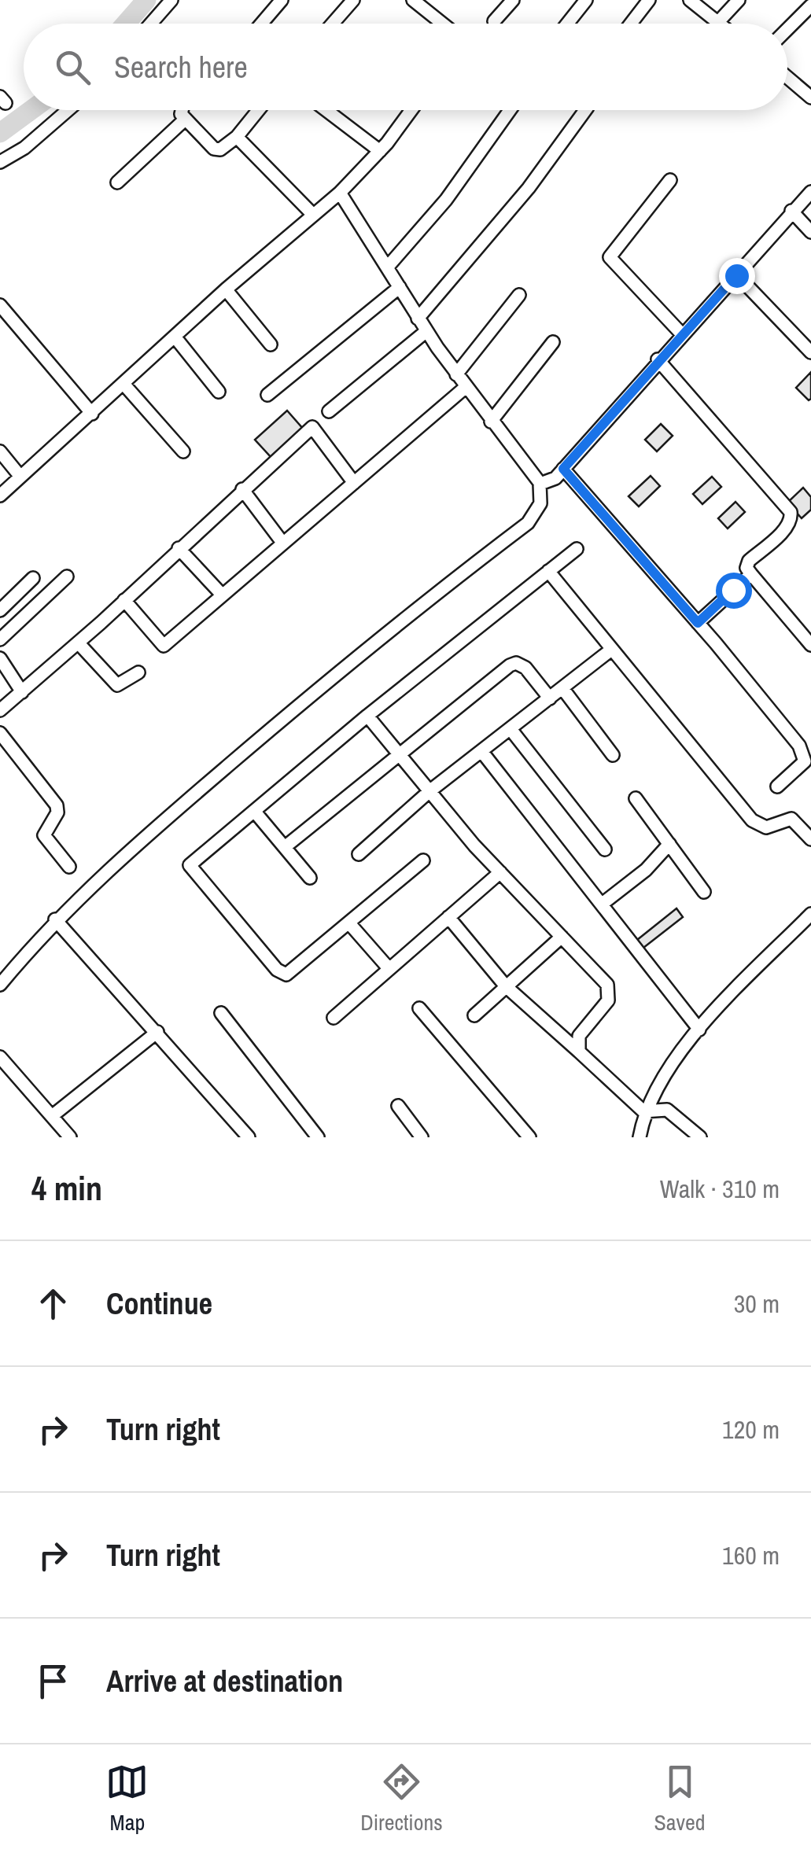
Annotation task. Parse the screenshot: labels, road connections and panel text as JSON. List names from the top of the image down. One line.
{"page":{"search":"Search here","heading":["4 min","Walk · 310 m"],"list":[["Continue","30 m"],["Turn right","120 m"],["Turn right","160 m"],"Arrive at destination"],"nav":["Map","Directions","Saved"]}}
